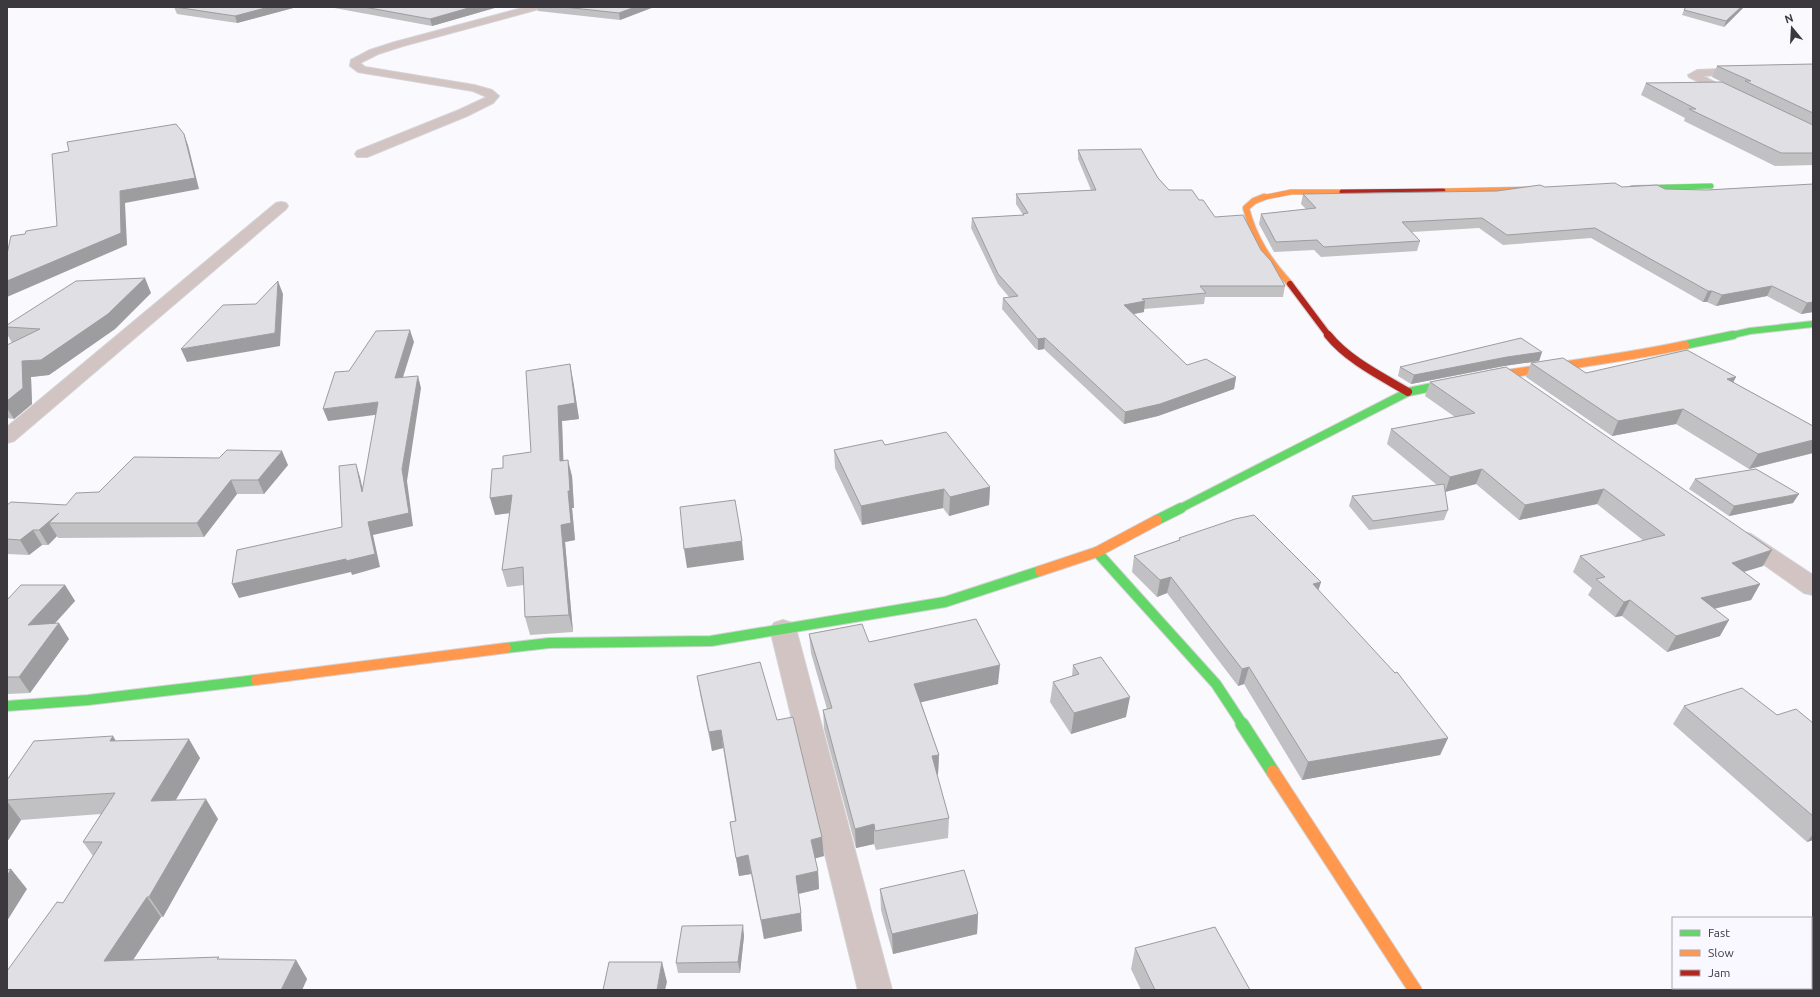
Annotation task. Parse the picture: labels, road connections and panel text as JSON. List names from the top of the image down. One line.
{"legend":["Fast","Slow","Jam"],"north":"top"}
